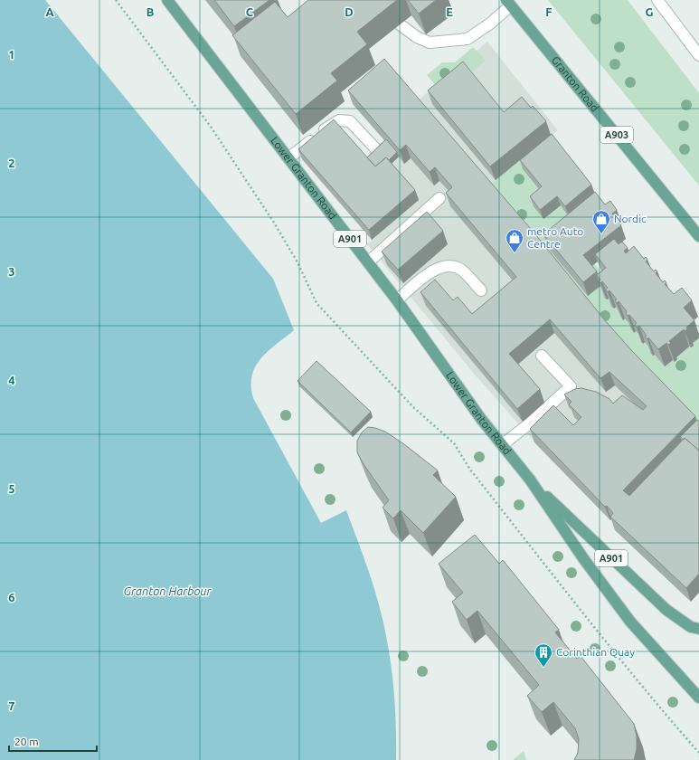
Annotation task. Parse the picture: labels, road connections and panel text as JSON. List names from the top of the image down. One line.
{"streets":{"main road":["Granton Road","A903","Lower Granton Road","A901"]},"water":["Granton Harbour"],"places":{"shop":["Nordic","metro Auto Centre"],"building":["Corinthian Quay"]},"scale_bar":"20 m","grid":{"columns":["A","B","C","D","E","F","G"],"rows":["1","2","3","4","5","6","7"]}}
